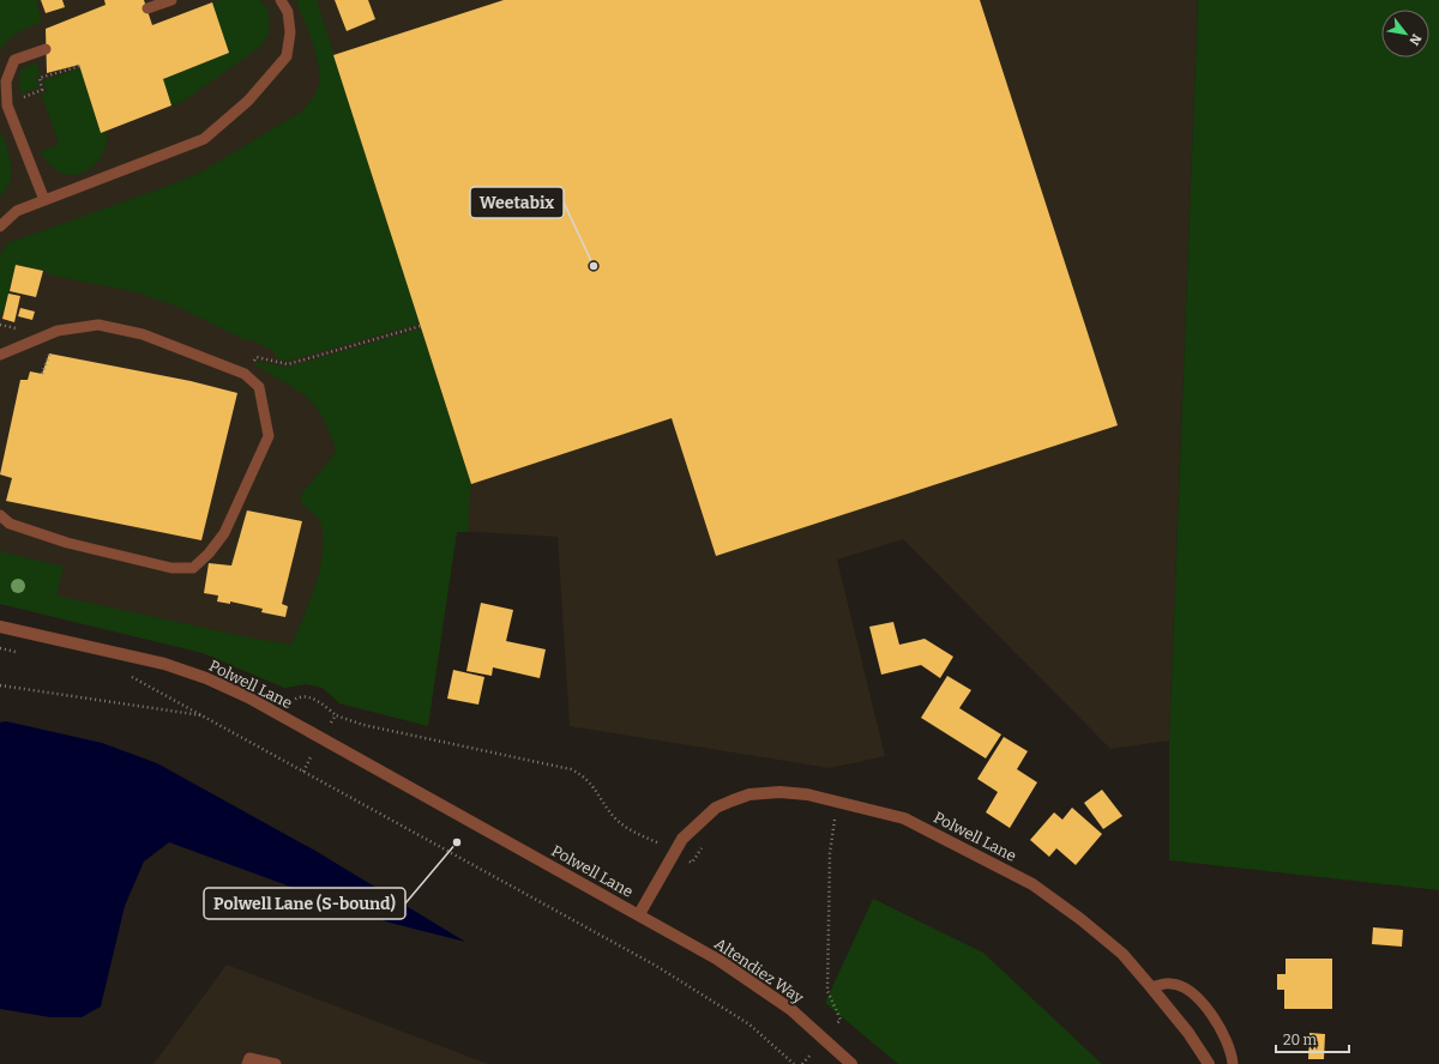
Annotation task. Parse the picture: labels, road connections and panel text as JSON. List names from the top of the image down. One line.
{"streets":{"street":["Polwell Lane","Altendiez Way"]},"crossings":[["Polwell Lane","Altendiez Way"]],"places":["Weetabix","Polwell Lane (S-bound)"],"scale_bar":"20 m","north":"bottom right"}
